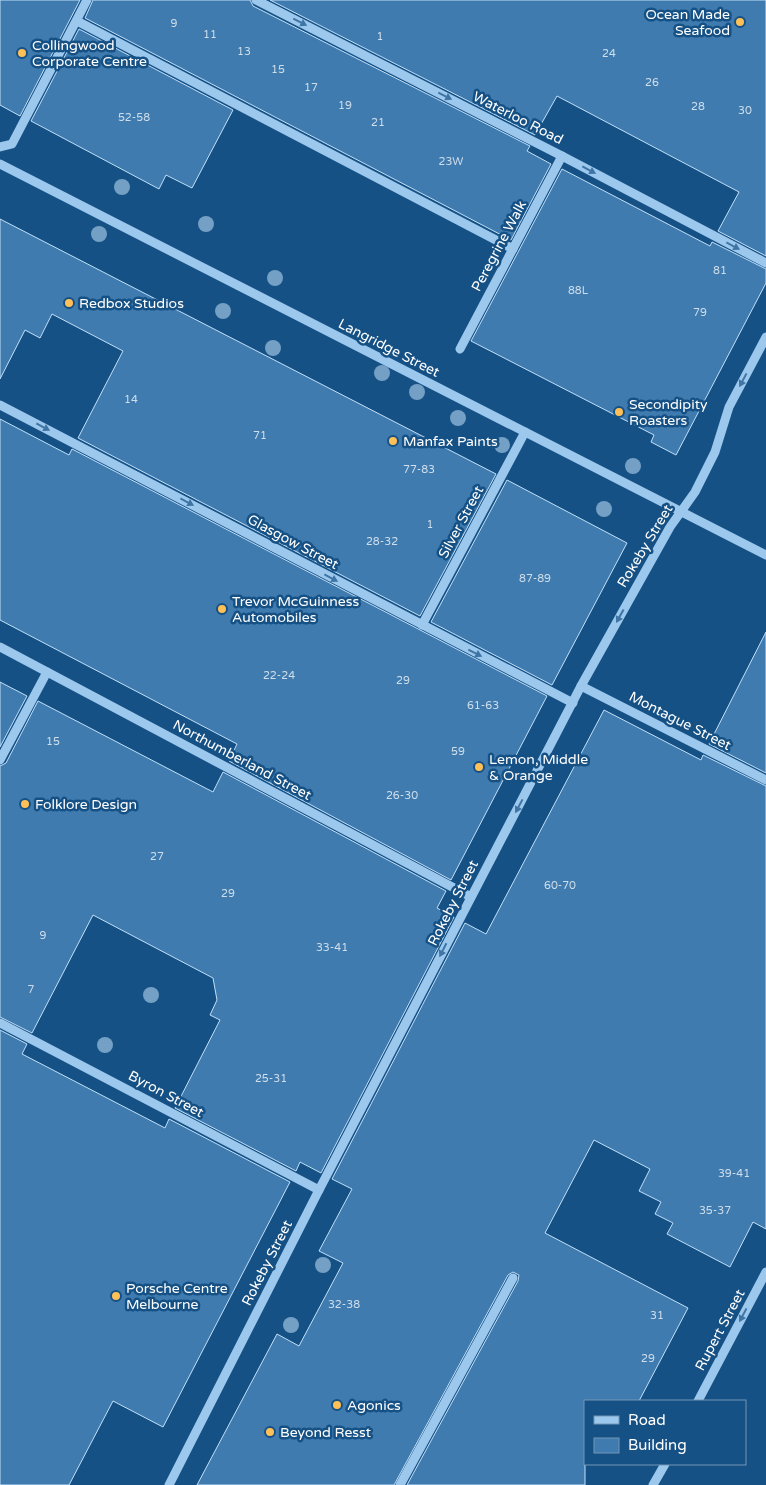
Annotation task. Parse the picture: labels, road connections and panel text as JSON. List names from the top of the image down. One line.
{"streets":{"street":["Waterloo Road","Peregrine Walk","Langridge Street","Silver Street","Glasgow Street","Rokeby Street","Montague Street","Northumberland Street","Byron Street","Rupert Street"]},"crossings":[["Waterloo Road","Peregrine Walk"],["Langridge Street","Silver Street"],["Langridge Street","Rokeby Street"],["Silver Street","Glasgow Street"],["Glasgow Street","Rokeby Street"],["Rokeby Street","Montague Street"],["Rokeby Street","Northumberland Street"],["Rokeby Street","Byron Street"]],"one_way":["Waterloo Road","Glasgow Street","Rokeby Street","Rupert Street"],"places":["Ocean Made Seafood","Collingwood Corporate Centre","Redbox Studios","Secondipity Roasters","Manfax Paints","Trevor McGuinness Automobiles","Lemon, Middle & Orange","Folklore Design","Porsche Centre Melbourne","Agonics","Beyond Resst"],"house_numbers":["9","11","1","13","24","15","26","17","19","28","30","52-58","21","23W","81","88L","79","14","71","77-83","1","28-32","87-89","22-24","29","61-63","15","59","26-30","27","60-70","29","9","33-41","7","25-31","39-41","35-37","32-38","31","29"],"legend":["Road","Building"]}
